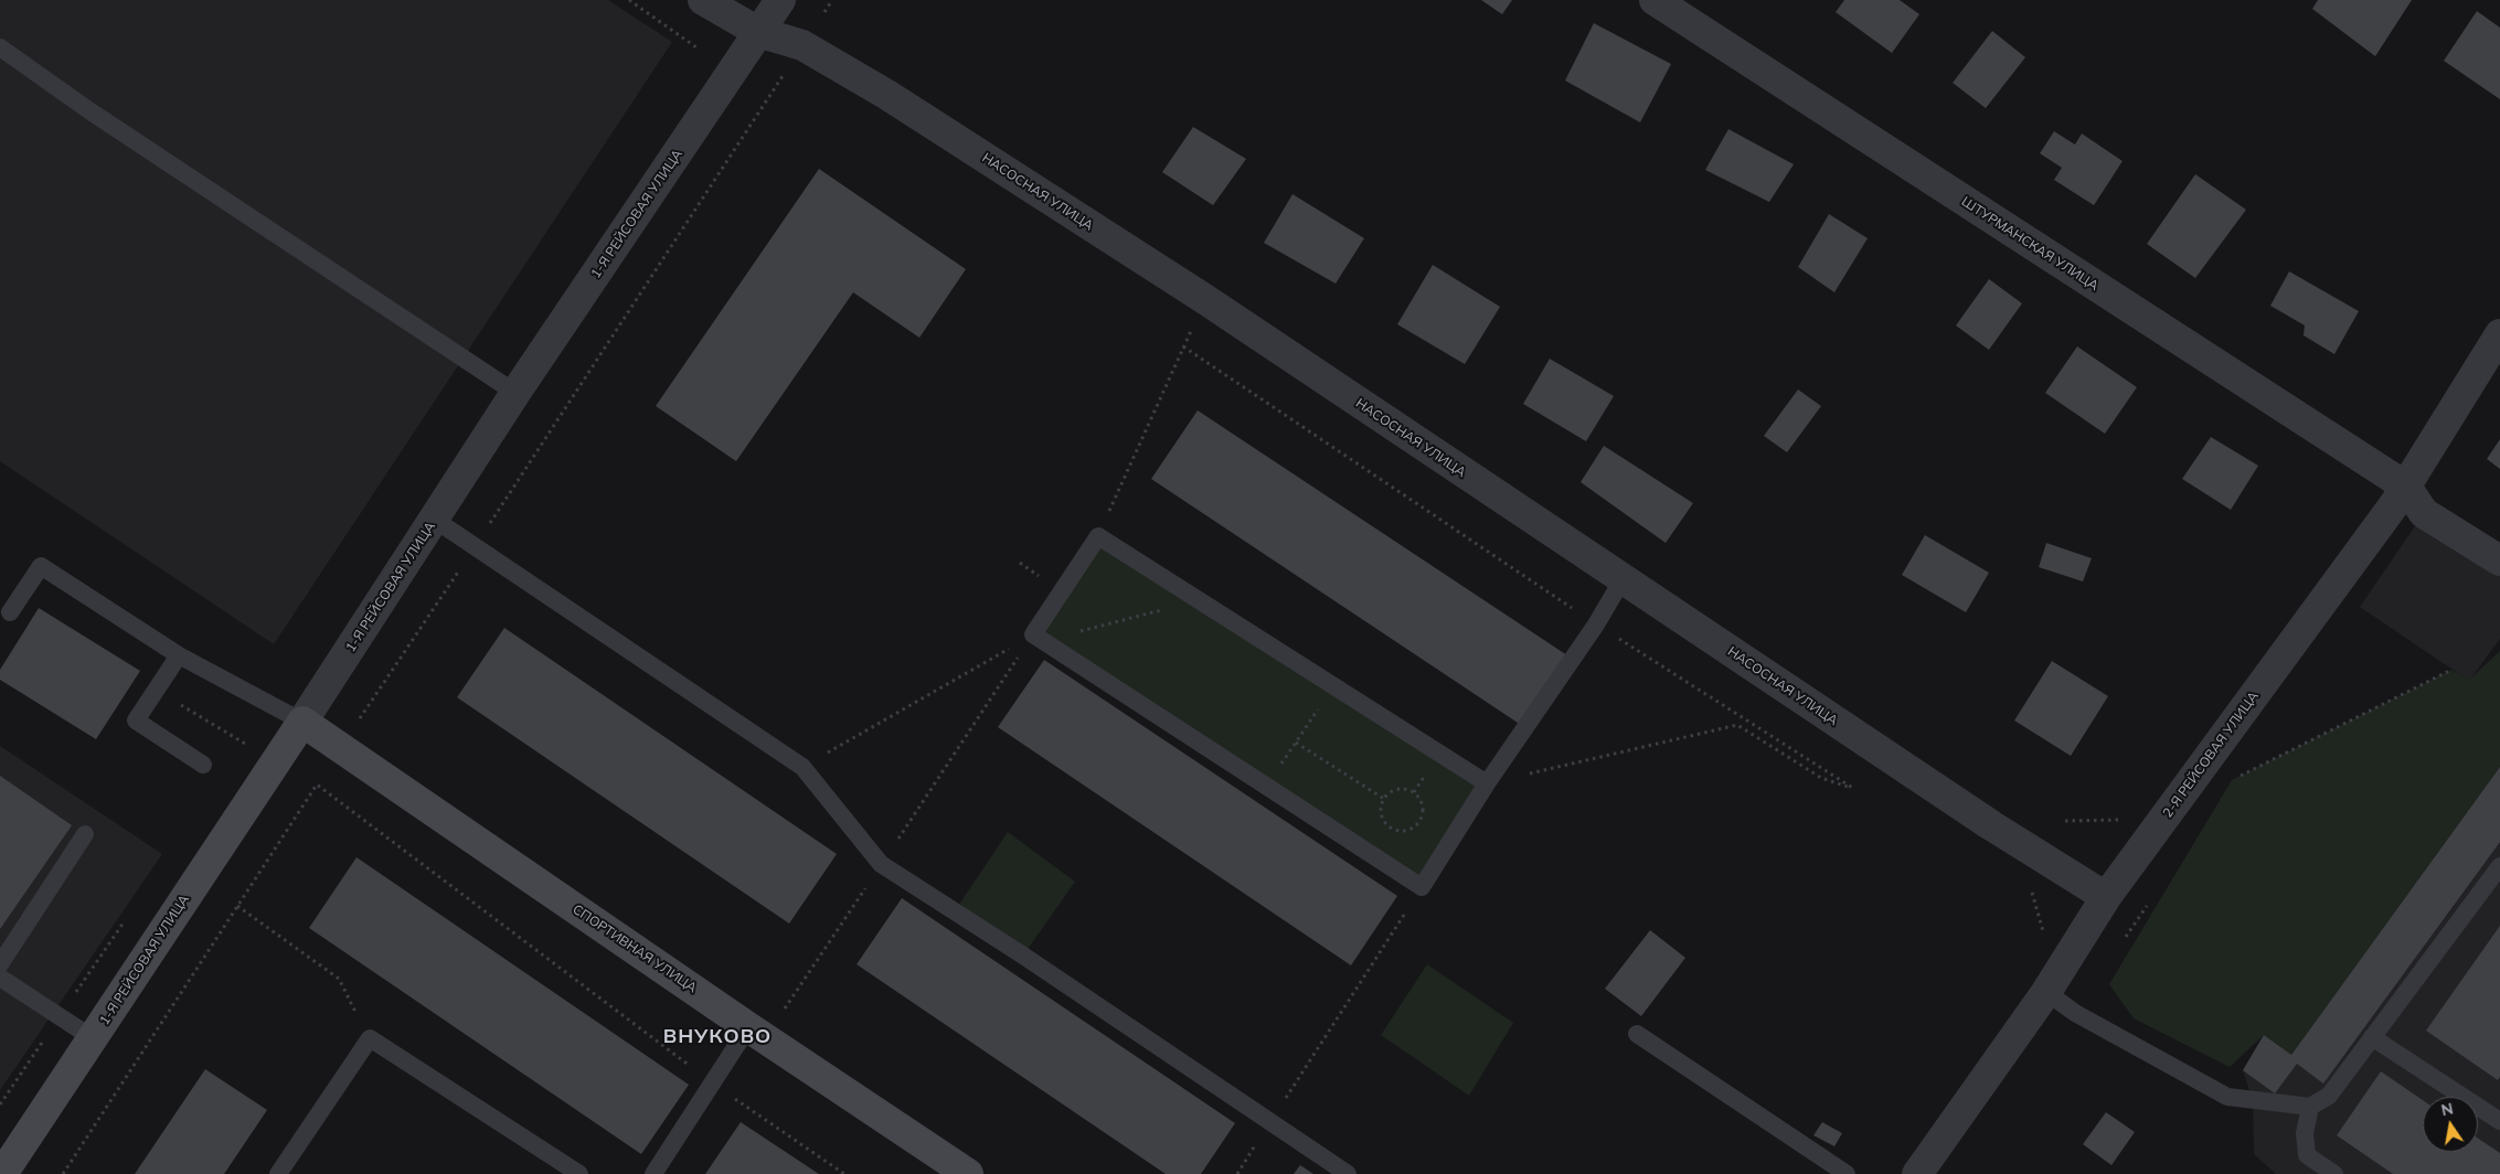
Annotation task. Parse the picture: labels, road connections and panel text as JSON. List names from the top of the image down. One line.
{"streets":{"street":["НАСОСНАЯ УЛИЦА","1-Я РЕЙСОВАЯ УЛИЦА","ШТУРМАНСКАЯ УЛИЦА","2-Я РЕЙСОВАЯ УЛИЦА","СПОРТИВНАЯ УЛИЦА"]},"crossings":[["НАСОСНАЯ УЛИЦА","1-Я РЕЙСОВАЯ УЛИЦА"],["НАСОСНАЯ УЛИЦА","2-Я РЕЙСОВАЯ УЛИЦА"],["1-Я РЕЙСОВАЯ УЛИЦА","СПОРТИВНАЯ УЛИЦА"],["ШТУРМАНСКАЯ УЛИЦА","2-Я РЕЙСОВАЯ УЛИЦА"]],"districts":["ВНУКОВО"],"north":"top"}
